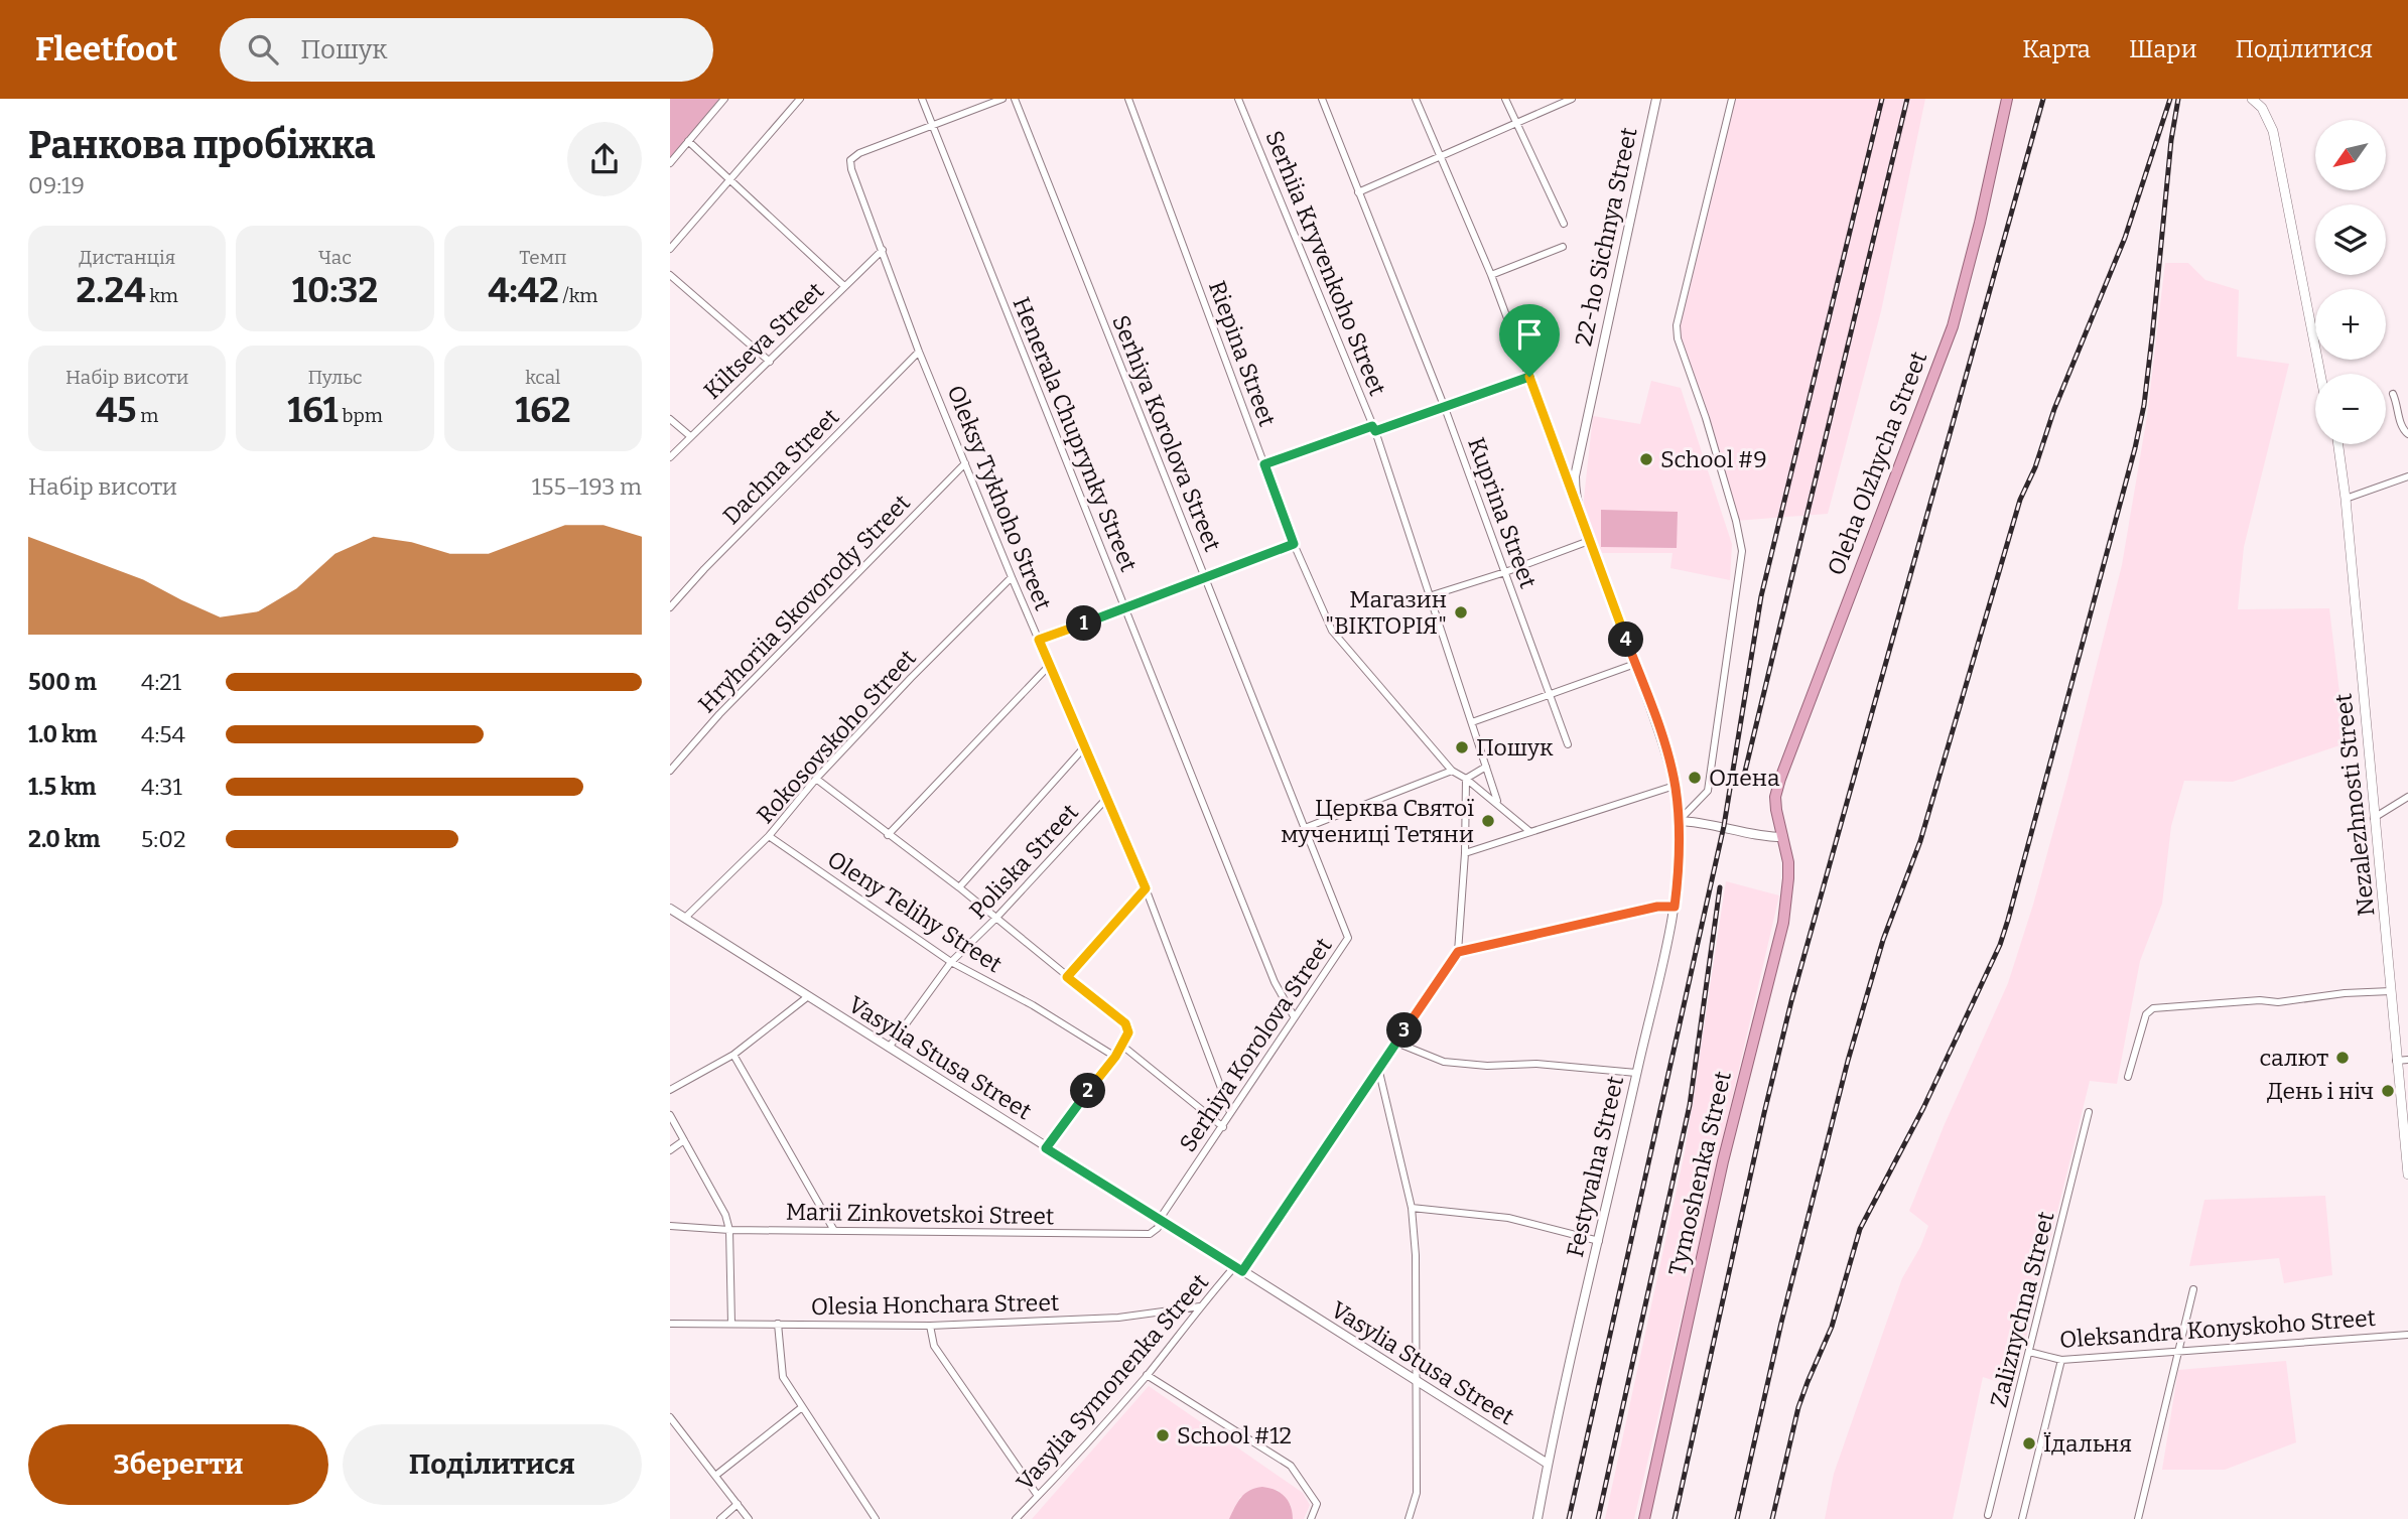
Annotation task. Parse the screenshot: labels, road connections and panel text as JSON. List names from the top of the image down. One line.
{"streets":{"highway":["Oleha Olzhycha Street","Tymoshenka Street"],"main road":["Nezalezhnosti Street"],"street":["22-ho Sichnya Street","Serhiia Kryvenkoho Street","Kiltseva Street","Riepina Street","Serhiya Korolova Street","Henerala Chuprynky Street","Dachna Street","Oleksy Tykhoho Street","Kuprina Street","Hryhoriia Skovorody Street","Rokosovskoho Street","Poliska Street","Oleny Telihy Street","Vasylia Stusa Street","Festyvalna Street","Marii Zinkovetskoi Street","Olesia Honchara Street","Zaliznychna Street","Oleksandra Konyskoho Street","Vasylia Symonenka Street"]},"crossings":[["22-ho Sichnya Street","Festyvalna Street"],["Serhiia Kryvenkoho Street","Riepina Street"],["Kiltseva Street","Oleksy Tykhoho Street"],["Serhiya Korolova Street","Henerala Chuprynky Street"],["Serhiya Korolova Street","Oleksy Tykhoho Street"],["Serhiya Korolova Street","Vasylia Stusa Street"],["Serhiya Korolova Street","Marii Zinkovetskoi Street"],["Henerala Chuprynky Street","Oleksy Tykhoho Street"],["Oleha Olzhycha Street","Tymoshenka Street"],["Dachna Street","Oleksy Tykhoho Street"],["Oleksy Tykhoho Street","Hryhoriia Skovorody Street"],["Oleksy Tykhoho Street","Rokosovskoho Street"],["Oleksy Tykhoho Street","Poliska Street"],["Rokosovskoho Street","Oleny Telihy Street"],["Rokosovskoho Street","Vasylia Stusa Street"],["Poliska Street","Oleny Telihy Street"],["Poliska Street","Vasylia Stusa Street"],["Vasylia Stusa Street","Festyvalna Street"],["Vasylia Stusa Street","Marii Zinkovetskoi Street"],["Vasylia Stusa Street","Vasylia Symonenka Street"],["Olesia Honchara Street","Vasylia Symonenka Street"],["Zaliznychna Street","Oleksandra Konyskoho Street"]],"places":["School #9","Магазин \"ВІКТОРІЯ\"","Пошук","Олена","Церква Святої мучениці Тетяни","салют","День і ніч","School #12","Їдальня"],"north":"bottom left","page":{"header":"Fleetfoot","search":"Пошук","nav":["Карта","Шари","Поділитися"],"heading":["Ранкова пробіжка","09:19"],"map_buttons":["+","−"],"stats":[["Дистанція","2.24 km"],["Час","10:32"],["Темп","4:42 /km"],["Набір висоти","45 m"],["Пульс","161 bpm"],["kcal","162"]],"chart":["Набір висоти","155–193 m"],"pins":["1","4","3","2"],"list":[{"name":"500 m","note":"4:21"},{"name":"1.0 km","note":"4:54"},{"name":"1.5 km","note":"4:31"},{"name":"2.0 km","note":"5:02"}],"buttons":["Зберегти","Поділитися"]}}
